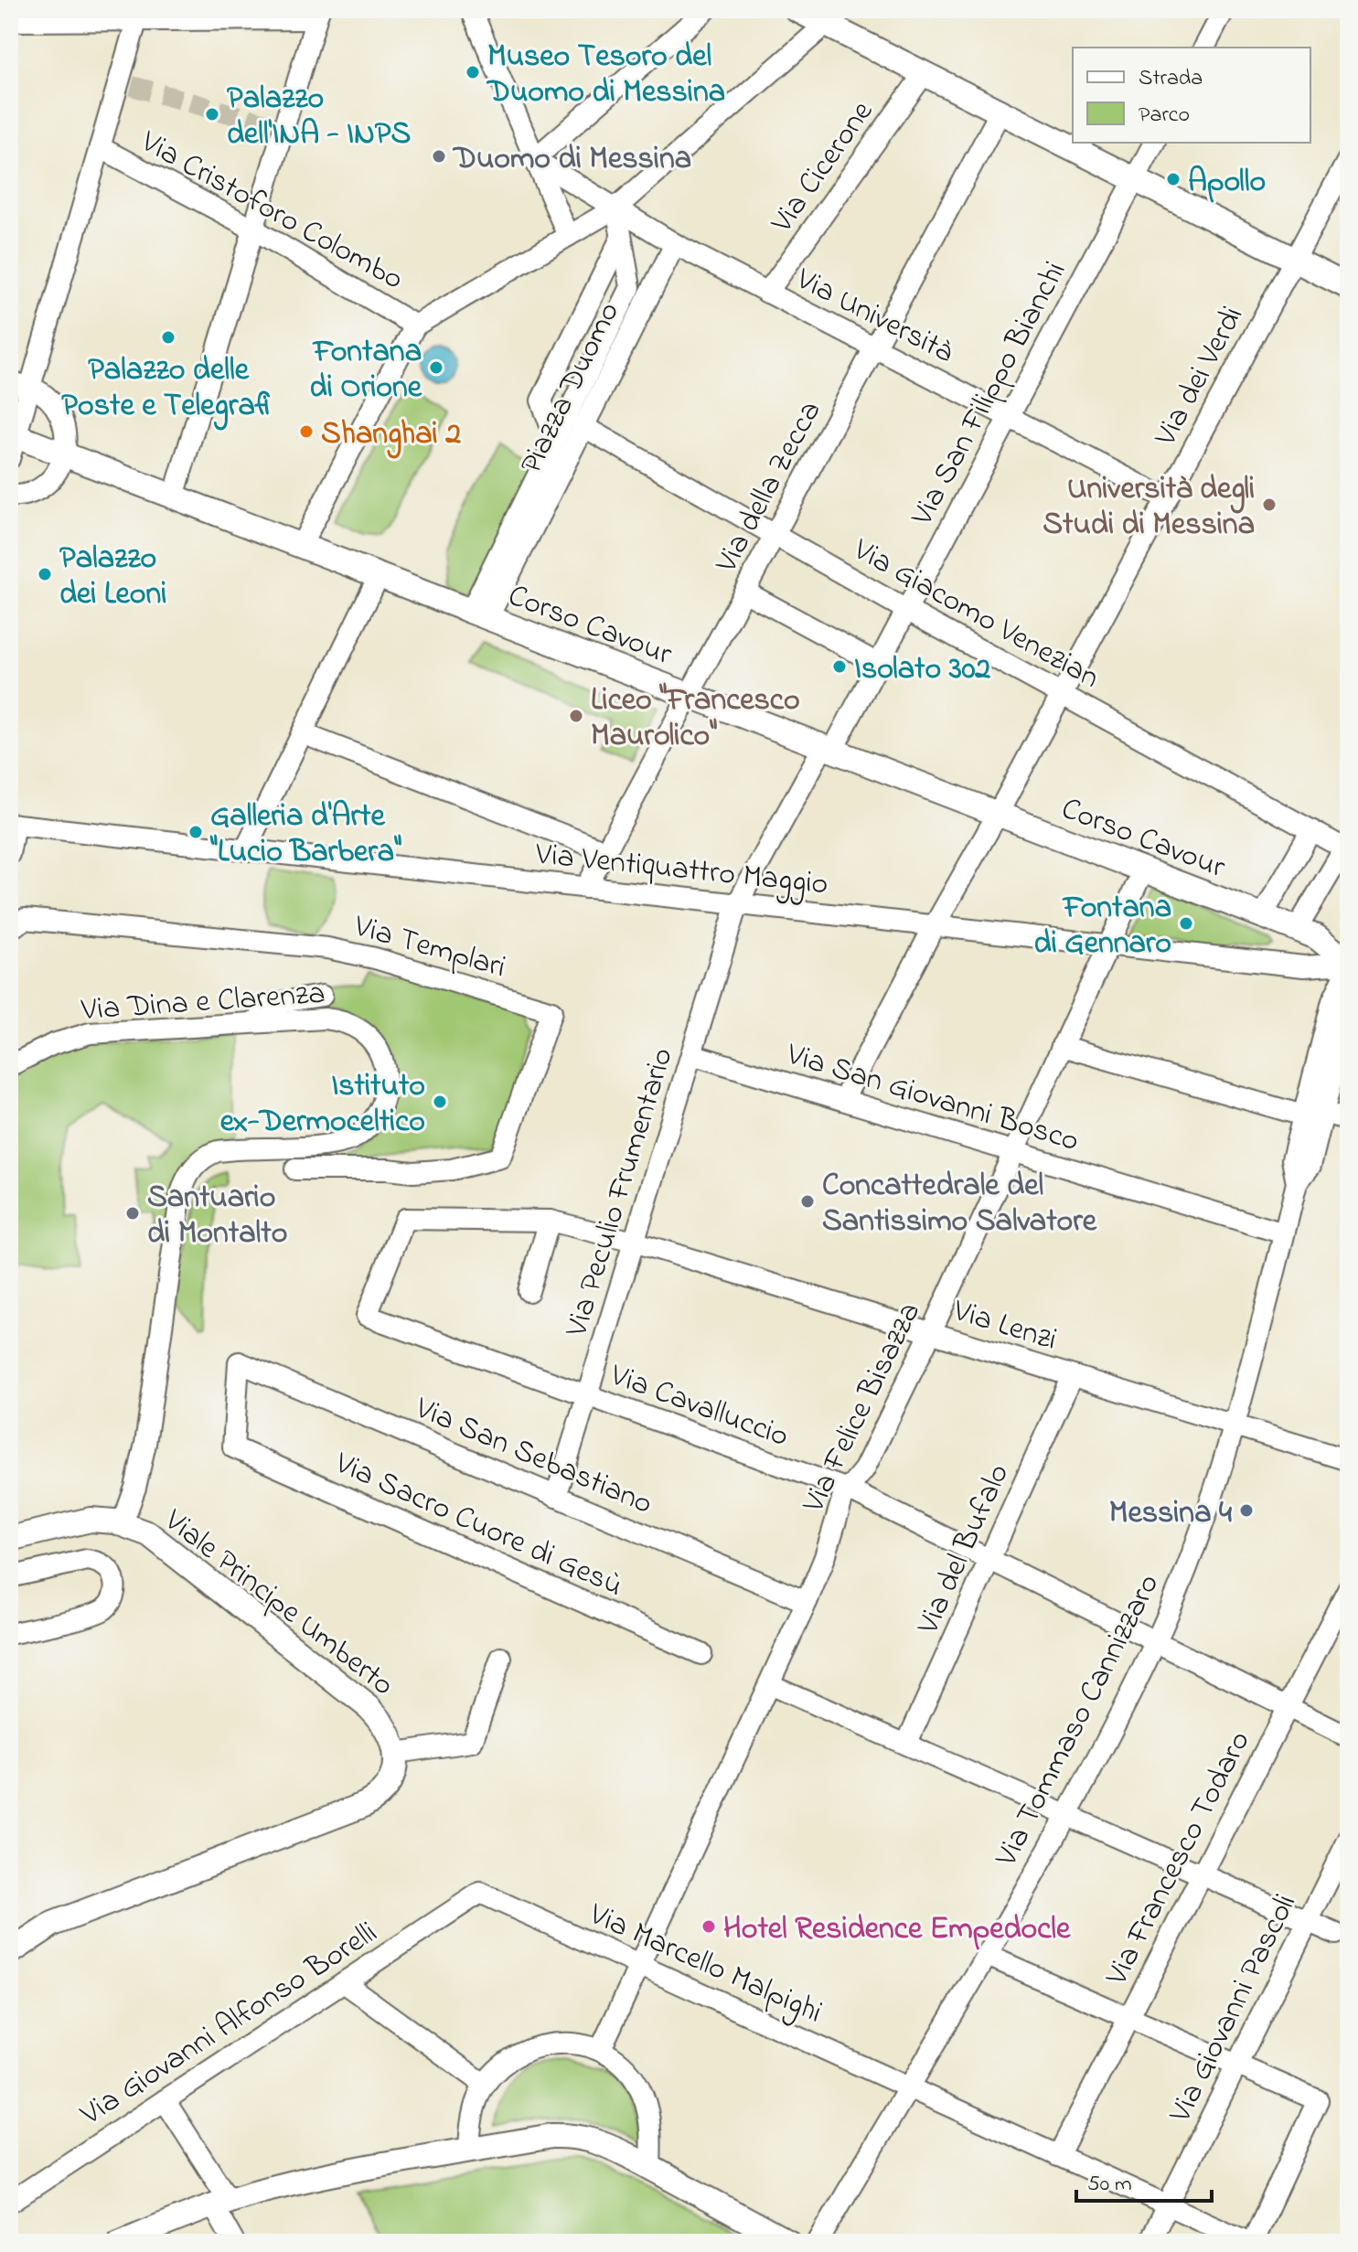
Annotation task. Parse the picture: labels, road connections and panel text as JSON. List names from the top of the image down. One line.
{"streets":{"main road":["Corso Cavour","Viale Principe Umberto"],"street":["Via Cicerone","Via Cristoforo Colombo","Via Università","Via dei Verdi","Piazza Duomo","Via San Filippo Bianchi","Via della Zecca","Via Giacomo Venezian","Via Ventiquattro Maggio","Via Templari","Via Dina e Clarenza","Via San Giovanni Bosco","Via Peculio Frumentario","Via Lenzi","Via Cavalluccio","Via Felice Bisazza","Via San Sebastiano","Via Sacro Cuore di Gesù","Via del Bufalo","Via Tommaso Cannizzaro","Via Francesco Todaro","Via Marcello Malpighi","Via Giovanni Pascoli","Via Giovanni Alfonso Borelli"]},"crossings":[["Via Cicerone","Via Università"],["Via Università","Via dei Verdi"],["Via Università","Piazza Duomo"],["Via Università","Via San Filippo Bianchi"],["Via Università","Via della Zecca"],["Via dei Verdi","Via Giacomo Venezian"],["Via dei Verdi","Corso Cavour"],["Via dei Verdi","Via Ventiquattro Maggio"],["Via dei Verdi","Via San Giovanni Bosco"],["Piazza Duomo","Via Giacomo Venezian"],["Piazza Duomo","Corso Cavour"],["Via San Filippo Bianchi","Via Giacomo Venezian"],["Via San Filippo Bianchi","Corso Cavour"],["Via San Filippo Bianchi","Via Peculio Frumentario"],["Via della Zecca","Via Giacomo Venezian"],["Via della Zecca","Corso Cavour"],["Via della Zecca","Via Ventiquattro Maggio"],["Corso Cavour","Via Ventiquattro Maggio"],["Corso Cavour","Via Felice Bisazza"],["Corso Cavour","Via Tommaso Cannizzaro"],["Via Ventiquattro Maggio","Via Peculio Frumentario"],["Via Ventiquattro Maggio","Via Felice Bisazza"],["Via Ventiquattro Maggio","Via Tommaso Cannizzaro"],["Via Dina e Clarenza","Viale Principe Umberto"],["Via San Giovanni Bosco","Via Peculio Frumentario"],["Via San Giovanni Bosco","Via Felice Bisazza"],["Via San Giovanni Bosco","Via Tommaso Cannizzaro"],["Via Peculio Frumentario","Via Lenzi"],["Via Peculio Frumentario","Via Cavalluccio"],["Via Peculio Frumentario","Via San Sebastiano"],["Via Lenzi","Via Cavalluccio"],["Via Lenzi","Via Felice Bisazza"],["Via Lenzi","Via del Bufalo"],["Via Lenzi","Via Tommaso Cannizzaro"],["Via Cavalluccio","Via Felice Bisazza"],["Via Cavalluccio","Via del Bufalo"],["Via Cavalluccio","Via Tommaso Cannizzaro"],["Via Cavalluccio","Via Francesco Todaro"],["Via Felice Bisazza","Via San Sebastiano"],["Via Felice Bisazza","Via Marcello Malpighi"],["Via San Sebastiano","Via Sacro Cuore di Gesù"],["Via Tommaso Cannizzaro","Via Marcello Malpighi"],["Via Francesco Todaro","Via Marcello Malpighi"],["Via Marcello Malpighi","Via Giovanni Pascoli"],["Via Marcello Malpighi","Via Giovanni Alfonso Borelli"]],"places":["Museo Tesoro del Duomo di Messina","Palazzo dell'INA - INPS","Duomo di Messina","Apollo","Palazzo delle Poste e Telegrafi","Fontana di Orione","Shanghai 2","Università degli Studi di Messina","Palazzo dei Leoni","Isolato 302","Liceo \"Francesco Maurolico\"","Galleria d'Arte \"Lucio Barbera\"","Fontana di Gennaro","Istituto ex-Dermoceltico","Concattedrale del Santissimo Salvatore","Santuario di Montalto","Messina 4","Hotel Residence Empedocle"],"legend":["Strada","Parco"],"scale_bar":"50 m"}
